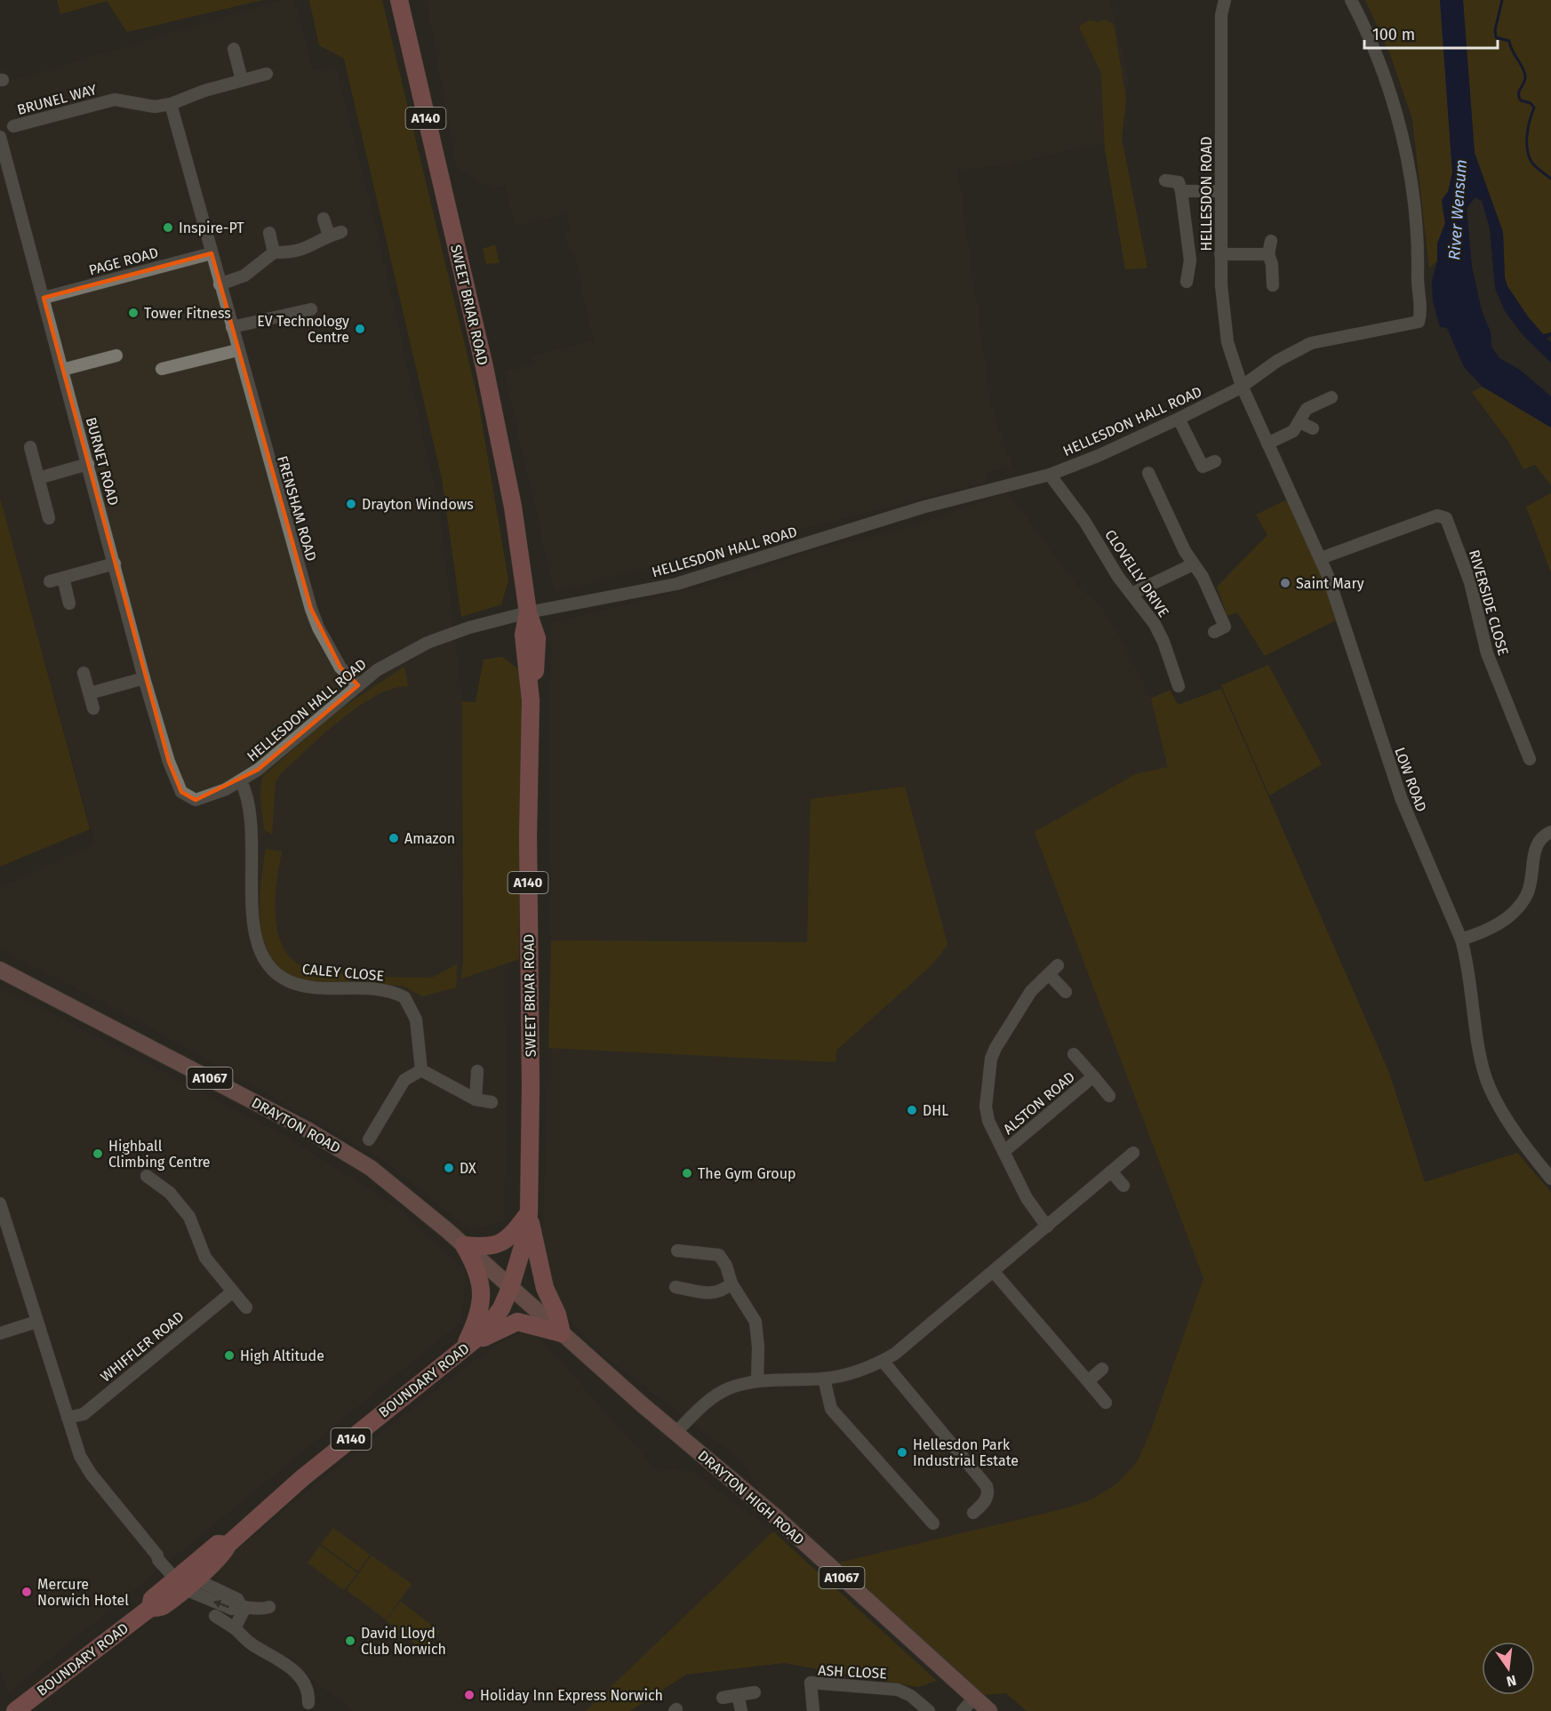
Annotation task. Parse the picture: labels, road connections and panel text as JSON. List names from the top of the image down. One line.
{"streets":{"highway":["A140","SWEET BRIAR ROAD","A1067","BOUNDARY ROAD"],"main road":["DRAYTON ROAD","DRAYTON HIGH ROAD"],"street":["BRUNEL WAY","HELLESDON ROAD","PAGE ROAD","HELLESDON HALL ROAD","BURNET ROAD","FRENSHAM ROAD","CLOVELLY DRIVE","RIVERSIDE CLOSE","LOW ROAD","CALEY CLOSE","ALSTON ROAD","WHIFFLER ROAD","ASH CLOSE"]},"crossings":[["BRUNEL WAY","FRENSHAM ROAD"],["A140","SWEET BRIAR ROAD"],["A140","A1067"],["A140","DRAYTON ROAD"],["A140","BOUNDARY ROAD"],["A140","DRAYTON HIGH ROAD"],["HELLESDON ROAD","HELLESDON HALL ROAD"],["HELLESDON ROAD","LOW ROAD"],["PAGE ROAD","BURNET ROAD"],["PAGE ROAD","FRENSHAM ROAD"],["SWEET BRIAR ROAD","HELLESDON HALL ROAD"],["SWEET BRIAR ROAD","DRAYTON ROAD"],["SWEET BRIAR ROAD","BOUNDARY ROAD"],["SWEET BRIAR ROAD","DRAYTON HIGH ROAD"],["HELLESDON HALL ROAD","BURNET ROAD"],["HELLESDON HALL ROAD","FRENSHAM ROAD"],["HELLESDON HALL ROAD","CLOVELLY DRIVE"],["HELLESDON HALL ROAD","LOW ROAD"],["HELLESDON HALL ROAD","CALEY CLOSE"],["RIVERSIDE CLOSE","LOW ROAD"],["A1067","BOUNDARY ROAD"],["A1067","DRAYTON HIGH ROAD"],["DRAYTON ROAD","BOUNDARY ROAD"],["DRAYTON ROAD","DRAYTON HIGH ROAD"],["BOUNDARY ROAD","DRAYTON HIGH ROAD"]],"water":["River Wensum"],"places":["Inspire-PT","Tower Fitness","EV Technology Centre","Drayton Windows","Saint Mary","Amazon","DHL","Highball Climbing Centre","DX","The Gym Group","High Altitude","Hellesdon Park Industrial Estate","Mercure Norwich Hotel","David Lloyd Club Norwich","Holiday Inn Express Norwich"],"scale_bar":"100 m","north":"bottom"}
